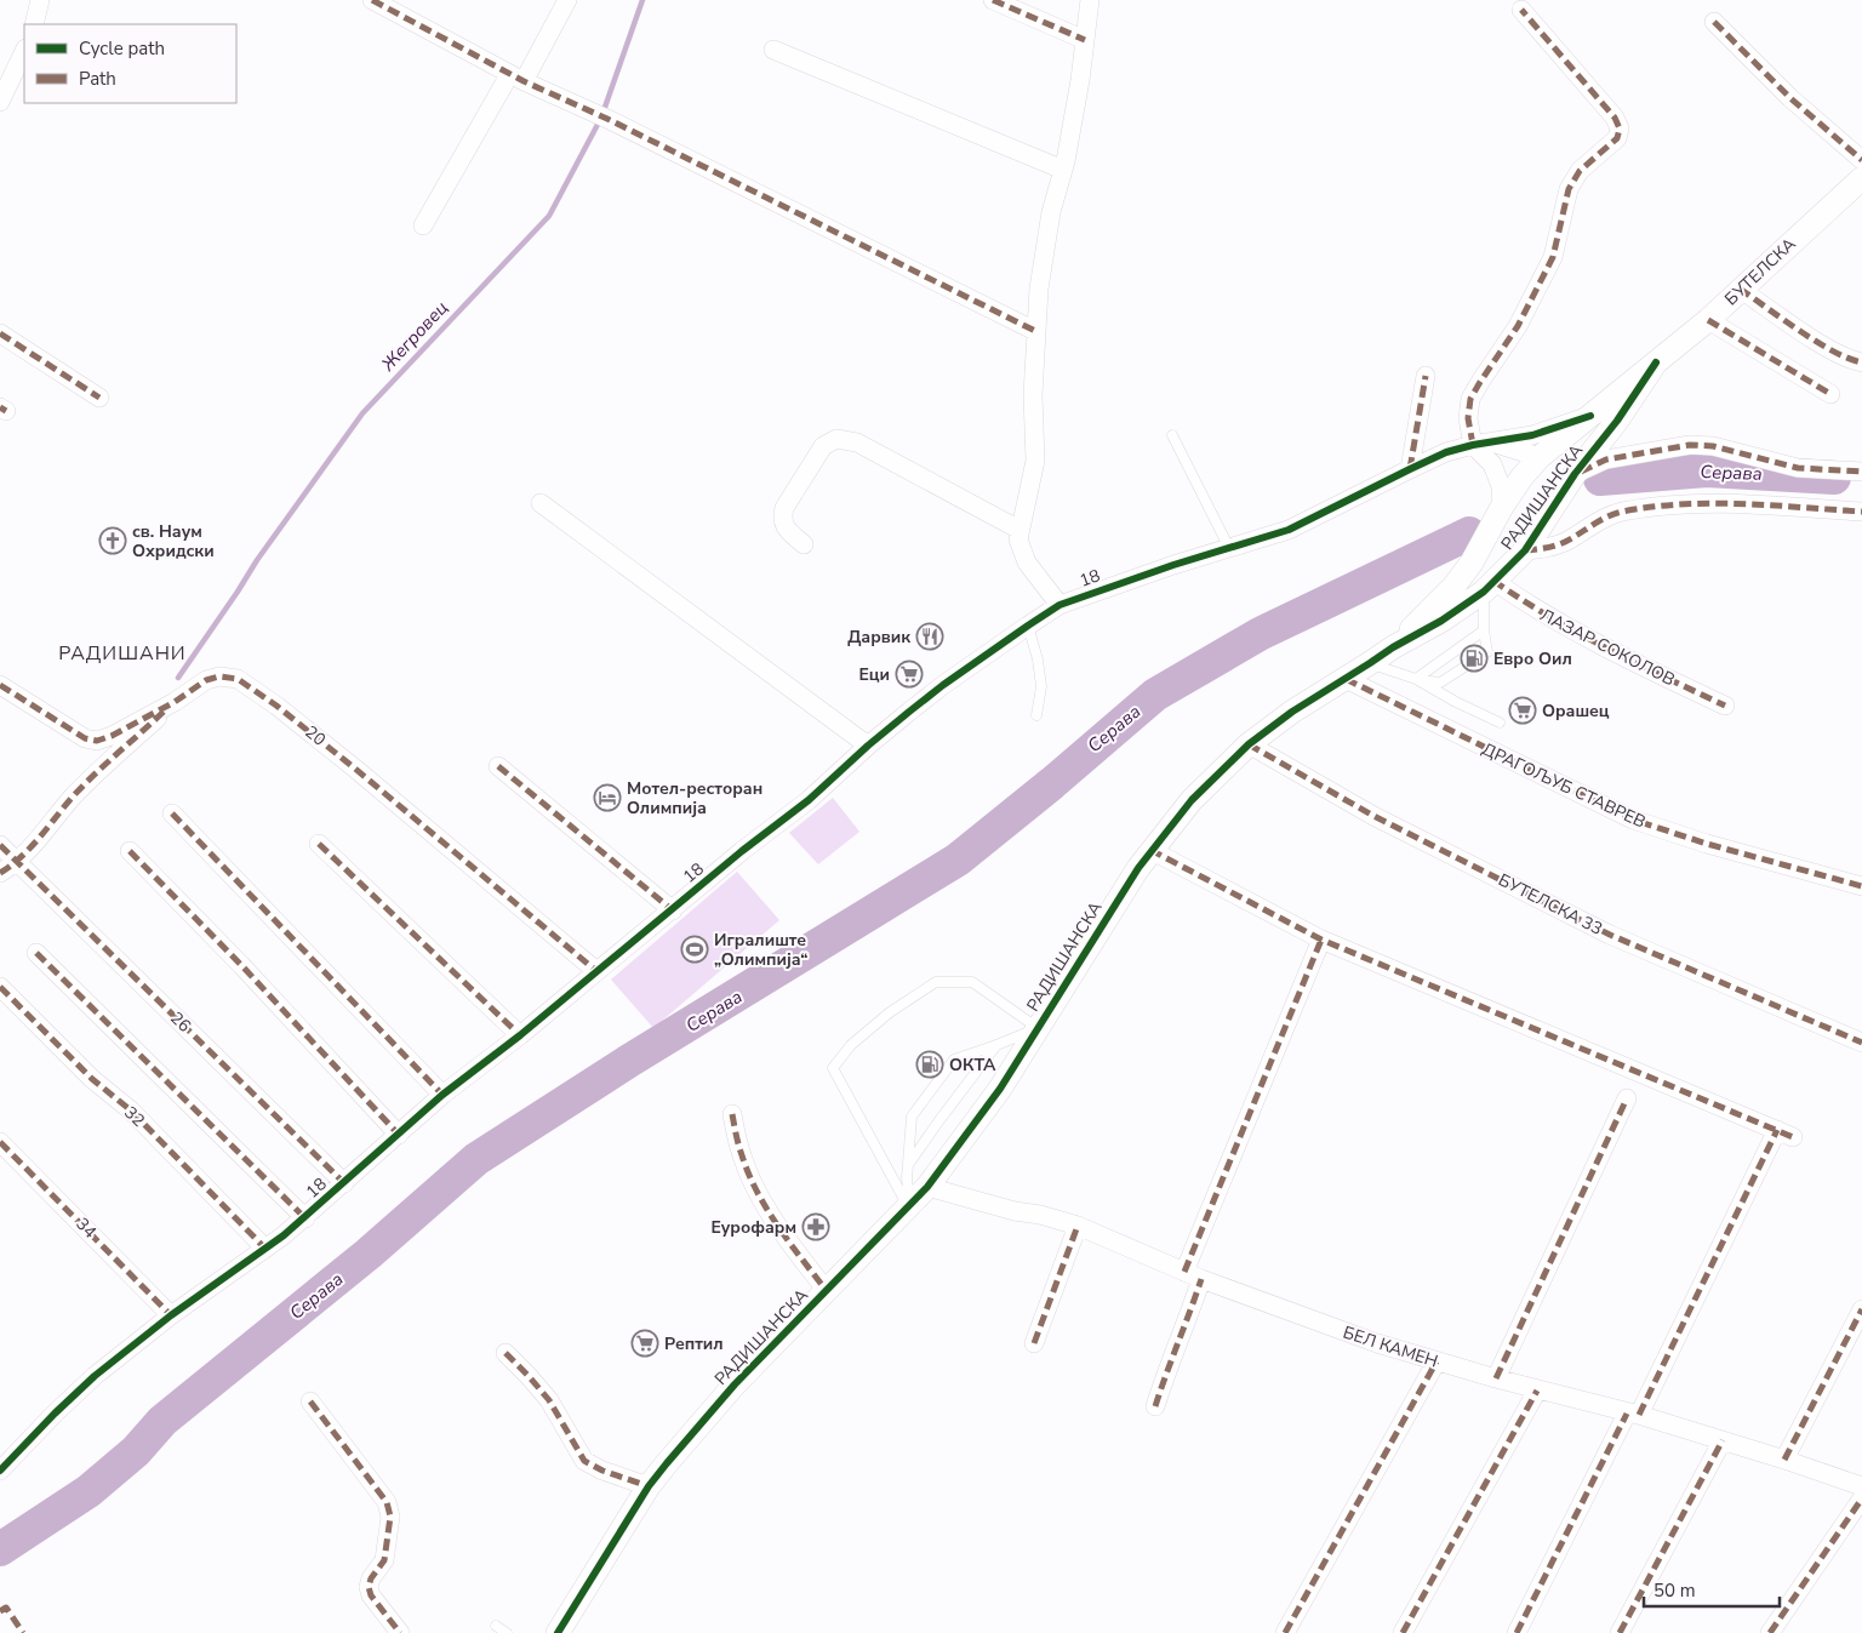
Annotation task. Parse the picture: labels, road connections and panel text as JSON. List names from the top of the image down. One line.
{"streets":{"street":["БУТЕЛСКА","РАДИШАНСКА","18","ЛАЗАР СОКОЛОВ","20","ДРАГОЉУБ СТАВРЕВ","БУТЕЛСКА 33","26","32","34","БЕЛ КАМЕН"]},"crossings":[["БУТЕЛСКА","РАДИШАНСКА"],["РАДИШАНСКА","18"],["РАДИШАНСКА","ЛАЗАР СОКОЛОВ"],["РАДИШАНСКА","ДРАГОЉУБ СТАВРЕВ"],["РАДИШАНСКА","БУТЕЛСКА 33"],["РАДИШАНСКА","БЕЛ КАМЕН"],["18","20"],["18","26"],["18","32"],["18","34"]],"districts":["РАДИШАНИ"],"water":["Жегровец","Серава"],"places":{"church":["св. Наум Охридски"],"restaurant":["Дарвик"],"fuel station":["Евро Оил","ОКТА"],"supermarket":["Еци","Орашец","Рептил"],"hotel":["Мотел-ресторан Олимпија"],"sports":["Игралиште „Олимпија“"],"pharmacy":["Еурофарм"]},"legend":["Cycle path","Path"],"scale_bar":"50 m"}
